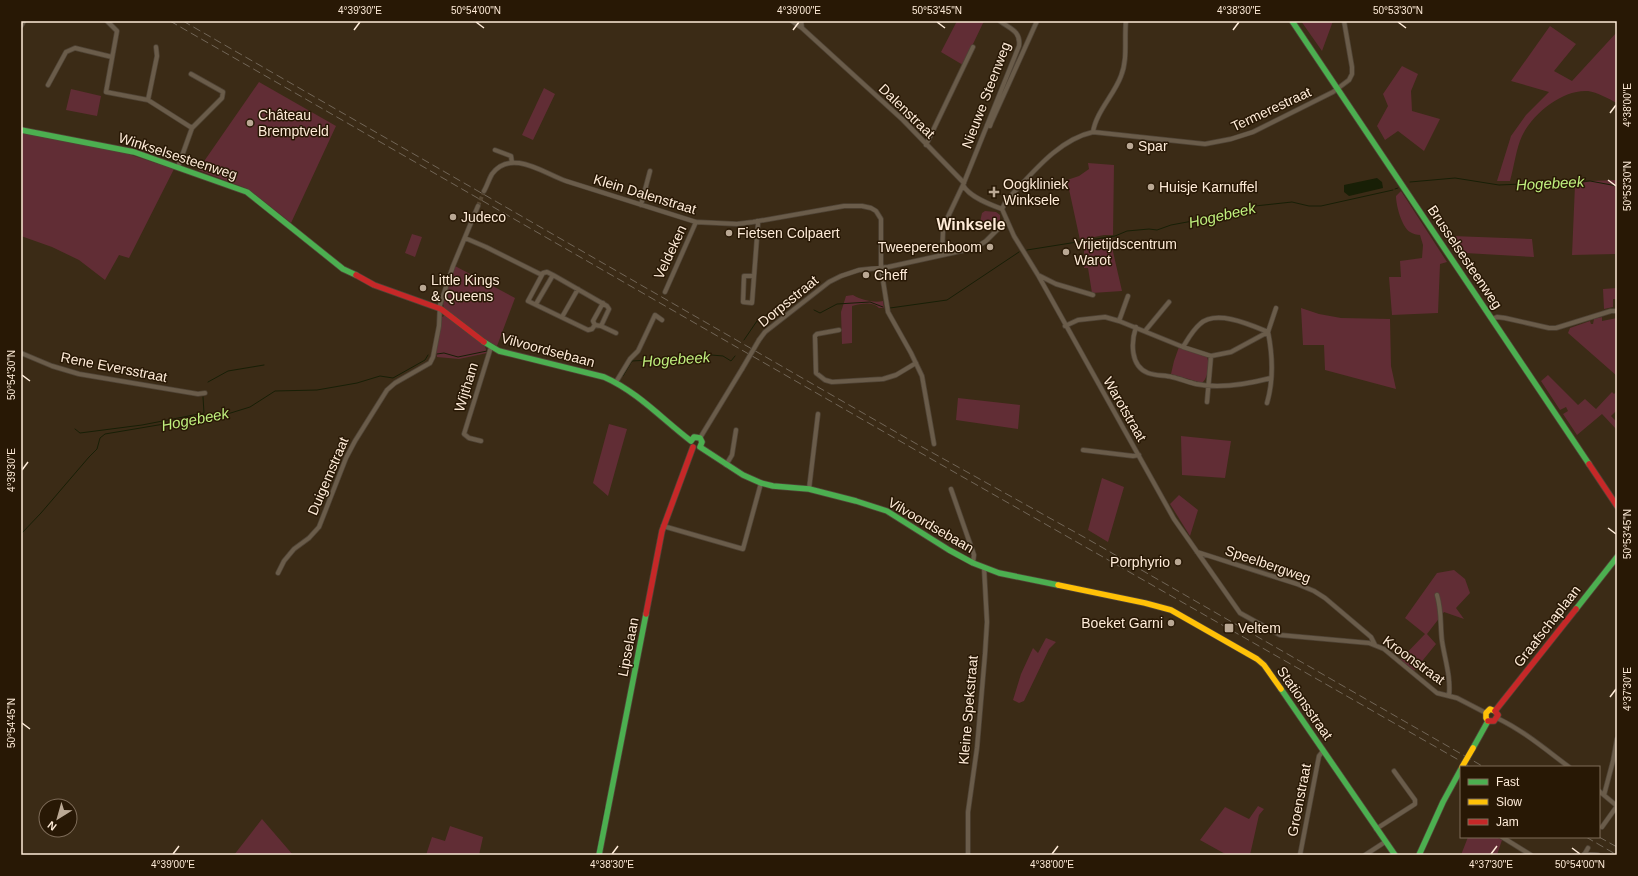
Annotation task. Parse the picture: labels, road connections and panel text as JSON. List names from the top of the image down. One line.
{"streets":{"street":["Nieuwe Steenweg","Termerestraat","Dalenstraat","Winkselsesteenweg","Klein Dalenstraat","Veldeken","Brusselsesteenweg","Dorpsstraat","Vilvoordsebaan","Rene Eversstraat","Wijtham","Warotstraat","Duigemstraat","Speelbergweg","Graafschaplaan","Lipselaan","Kroonstraat","Stationsstraat","Kleine Spekstraat","Groenstraat"]},"crossings":[["Nieuwe Steenweg","Dalenstraat"],["Termerestraat","Brusselsesteenweg"],["Dalenstraat","Warotstraat"],["Winkselsesteenweg","Vilvoordsebaan"],["Klein Dalenstraat","Veldeken"],["Klein Dalenstraat","Dorpsstraat"],["Dorpsstraat","Warotstraat"],["Vilvoordsebaan","Wijtham"],["Vilvoordsebaan","Duigemstraat"],["Vilvoordsebaan","Lipselaan"],["Vilvoordsebaan","Stationsstraat"],["Vilvoordsebaan","Kleine Spekstraat"],["Warotstraat","Speelbergweg"],["Warotstraat","Kroonstraat"],["Speelbergweg","Kroonstraat"],["Graafschaplaan","Kroonstraat"],["Stationsstraat","Groenstraat"]],"districts":["Winksele"],"water":["Hogebeek"],"places":{"other":["Château Bremptveld","Spar","Huisje Karnuffel","Judeco","Fietsen Colpaert","Tweeperenboom","Vrijetijdscentrum Warot","Cheff","Little Kings & Queens","Porphyrio","Boeket Garni"],"health":["Oogkliniek Winksele"],"transit":["Veltem"]},"legend":["Fast","Slow","Jam"],"north":"bottom left","coordinates":["4°39'30\"E","50°54'00\"N","4°39'00\"E","50°53'45\"N","4°38'30\"E","50°53'30\"N","4°38'00\"E","50°54'30\"N","4°37'30\"E","50°54'45\"N"]}
